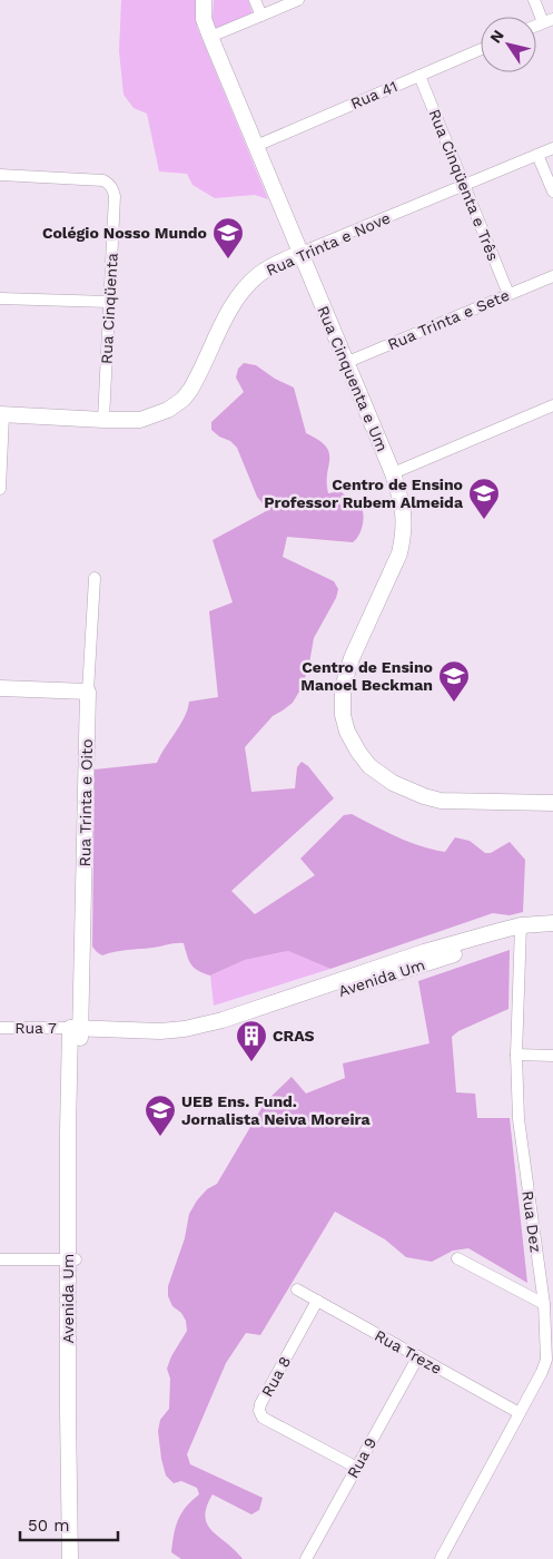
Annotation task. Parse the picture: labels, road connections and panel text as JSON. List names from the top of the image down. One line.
{"streets":{"street":["Rua 41","Rua Cinqüenta e Três","Rua Trinta e Nove","Rua Cinqüenta","Rua Trinta e Sete","Rua Cinquenta e Um","Rua Trinta e Oito","Avenida Um","Rua 7","Rua Dez","Rua Treze","Rua 8","Rua 9"]},"crossings":[["Rua 41","Rua Cinqüenta e Três"],["Rua 41","Rua Cinquenta e Um"],["Rua Cinqüenta e Três","Rua Trinta e Nove"],["Rua Cinqüenta e Três","Rua Trinta e Sete"],["Rua Trinta e Nove","Rua Cinqüenta"],["Rua Trinta e Nove","Rua Cinquenta e Um"],["Rua Trinta e Sete","Rua Cinquenta e Um"],["Rua Trinta e Oito","Avenida Um"],["Rua Trinta e Oito","Rua 7"],["Avenida Um","Rua 7"],["Avenida Um","Rua Dez"],["Rua Dez","Rua Treze"],["Rua Treze","Rua 8"],["Rua Treze","Rua 9"],["Rua 8","Rua 9"]],"places":{"school or university":["Colégio Nosso Mundo","Centro de Ensino Professor Rubem Almeida","Centro de Ensino Manoel Beckman","UEB Ens. Fund. Jornalista Neiva Moreira"],"building":["CRAS"]},"scale_bar":"50 m","north":"top left"}
